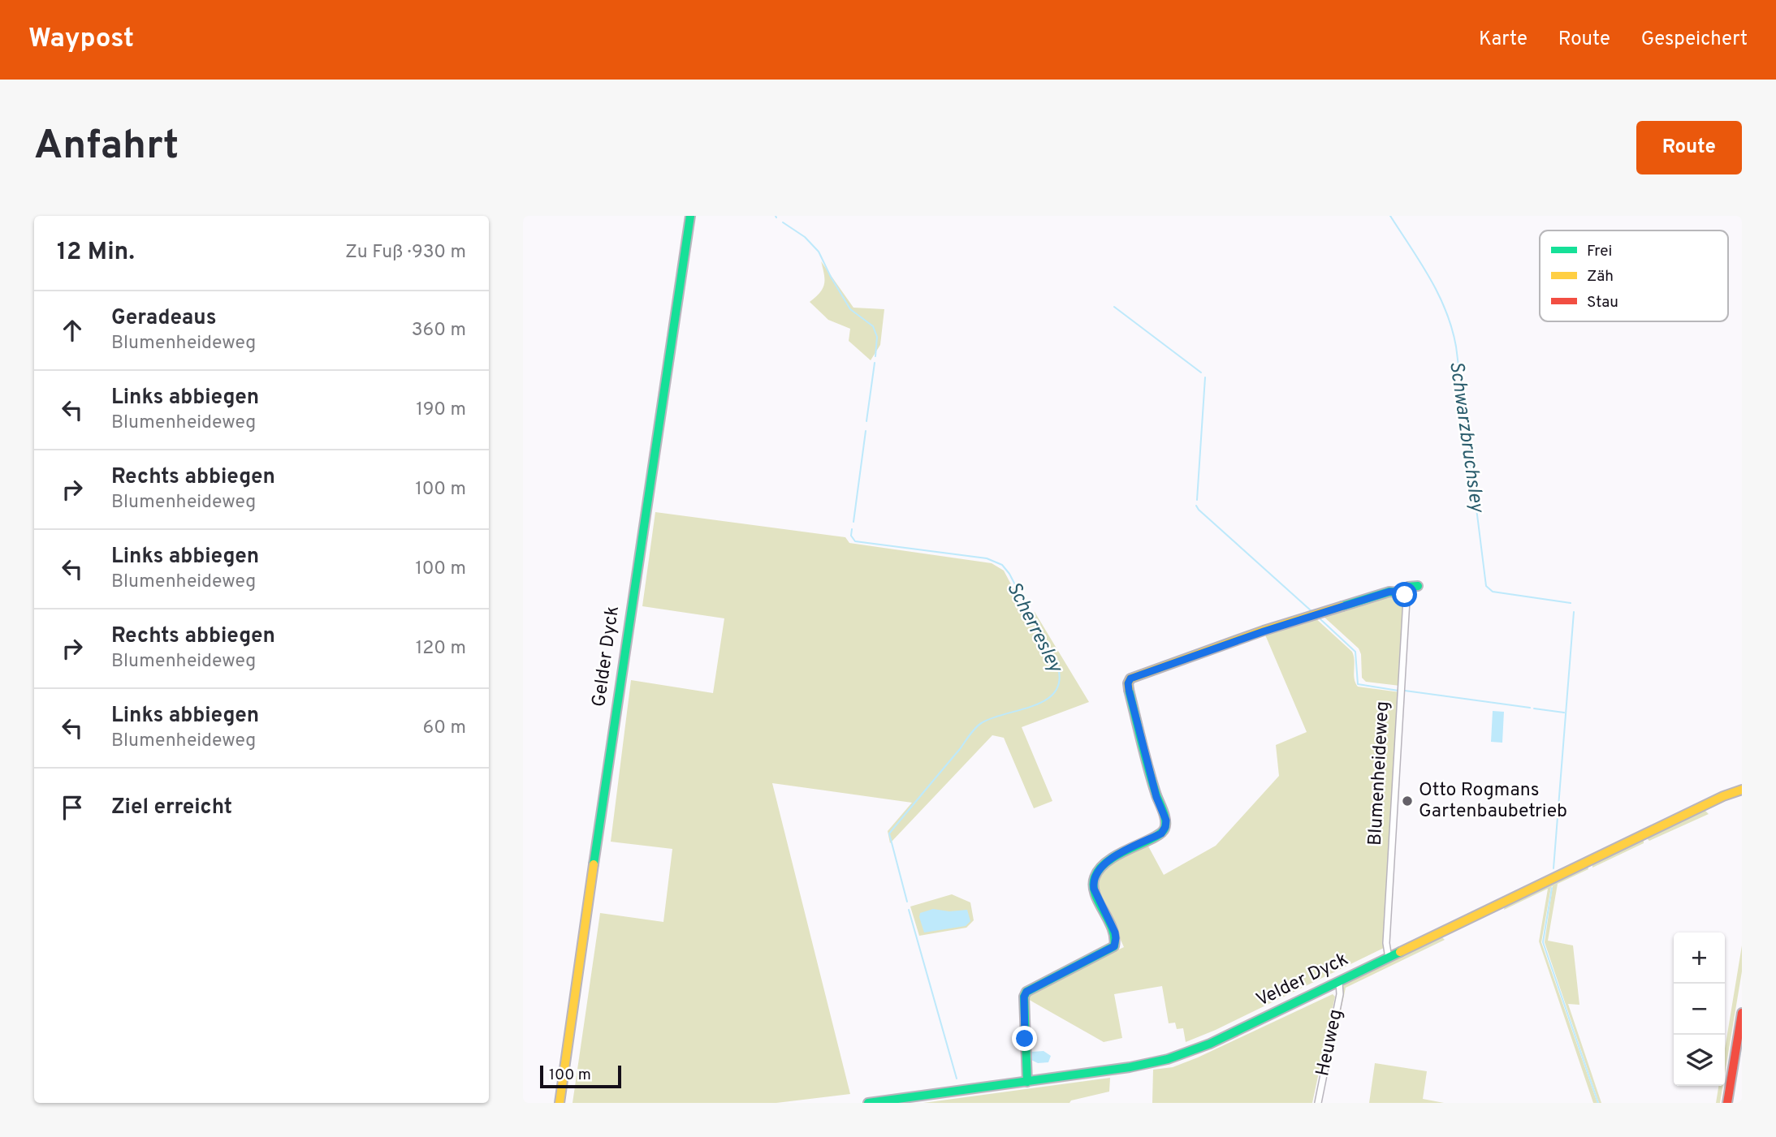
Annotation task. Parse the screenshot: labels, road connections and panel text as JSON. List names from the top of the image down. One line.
{"streets":{"main road":["Gelder Dyck","Velder Dyck"],"street":["Blumenheideweg","Heuweg"]},"crossings":[["Blumenheideweg","Velder Dyck"],["Velder Dyck","Heuweg"]],"water":["Schwarzbruchsley","Scherresley"],"places":["Otto Rogmans Gartenbaubetrieb"],"legend":["Frei","Zäh","Stau"],"scale_bar":"100 m","page":{"header":"Waypost","nav":["Karte","Route","Gespeichert"],"buttons":"Route","title":"Anfahrt","heading":["12 Min.","Zu Fuß · 930 m"],"list":[["Geradeaus","Blumenheideweg","360 m"],["Links abbiegen","Blumenheideweg","190 m"],["Rechts abbiegen","Blumenheideweg","100 m"],["Links abbiegen","Blumenheideweg","100 m"],["Rechts abbiegen","Blumenheideweg","120 m"],["Links abbiegen","Blumenheideweg","60 m"],"Ziel erreicht"],"map_buttons":["+","−"],"scale":"100 m"}}
